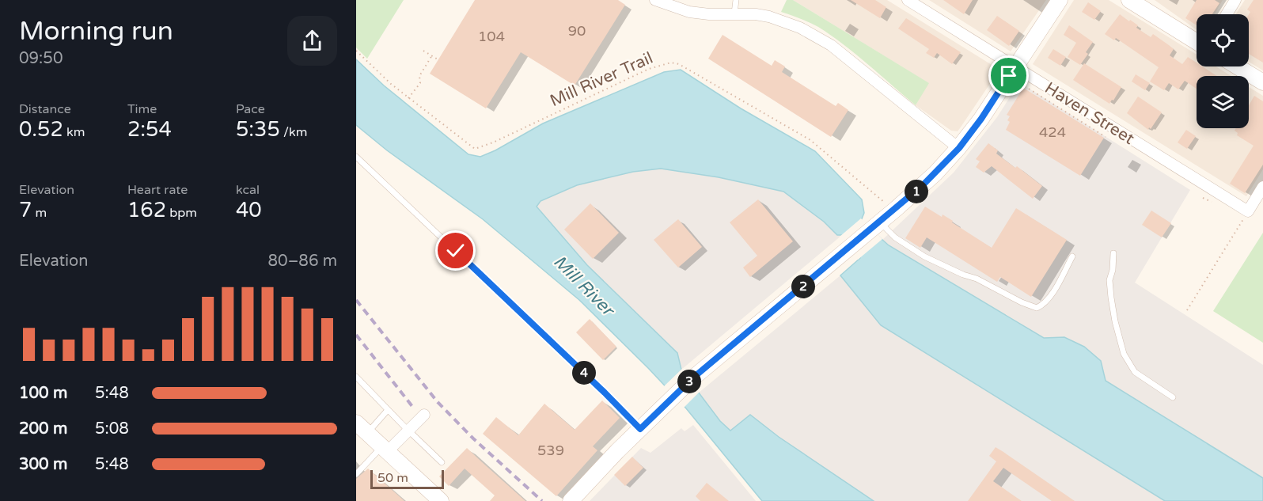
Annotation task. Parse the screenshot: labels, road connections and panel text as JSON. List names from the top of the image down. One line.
{"streets":{"street":["Haven Street"],"path":["Mill River Trail"]},"water":["Mill River"],"house_numbers":["90","104","424","539"],"scale_bar":"50 m","page":{"heading":["Morning run","09:50"],"stats":[["Distance","0.52 km"],["Time","2:54"],["Pace","5:35 /km"],["Elevation","7 m"],["Heart rate","162 bpm"],["kcal","40"]],"pins":["1","2","4","3"],"chart":["Elevation","80–86 m"],"list":[{"name":"100 m","note":"5:48"},{"name":"200 m","note":"5:08"},{"name":"300 m","note":"5:48"}],"scale":"50 m"}}
